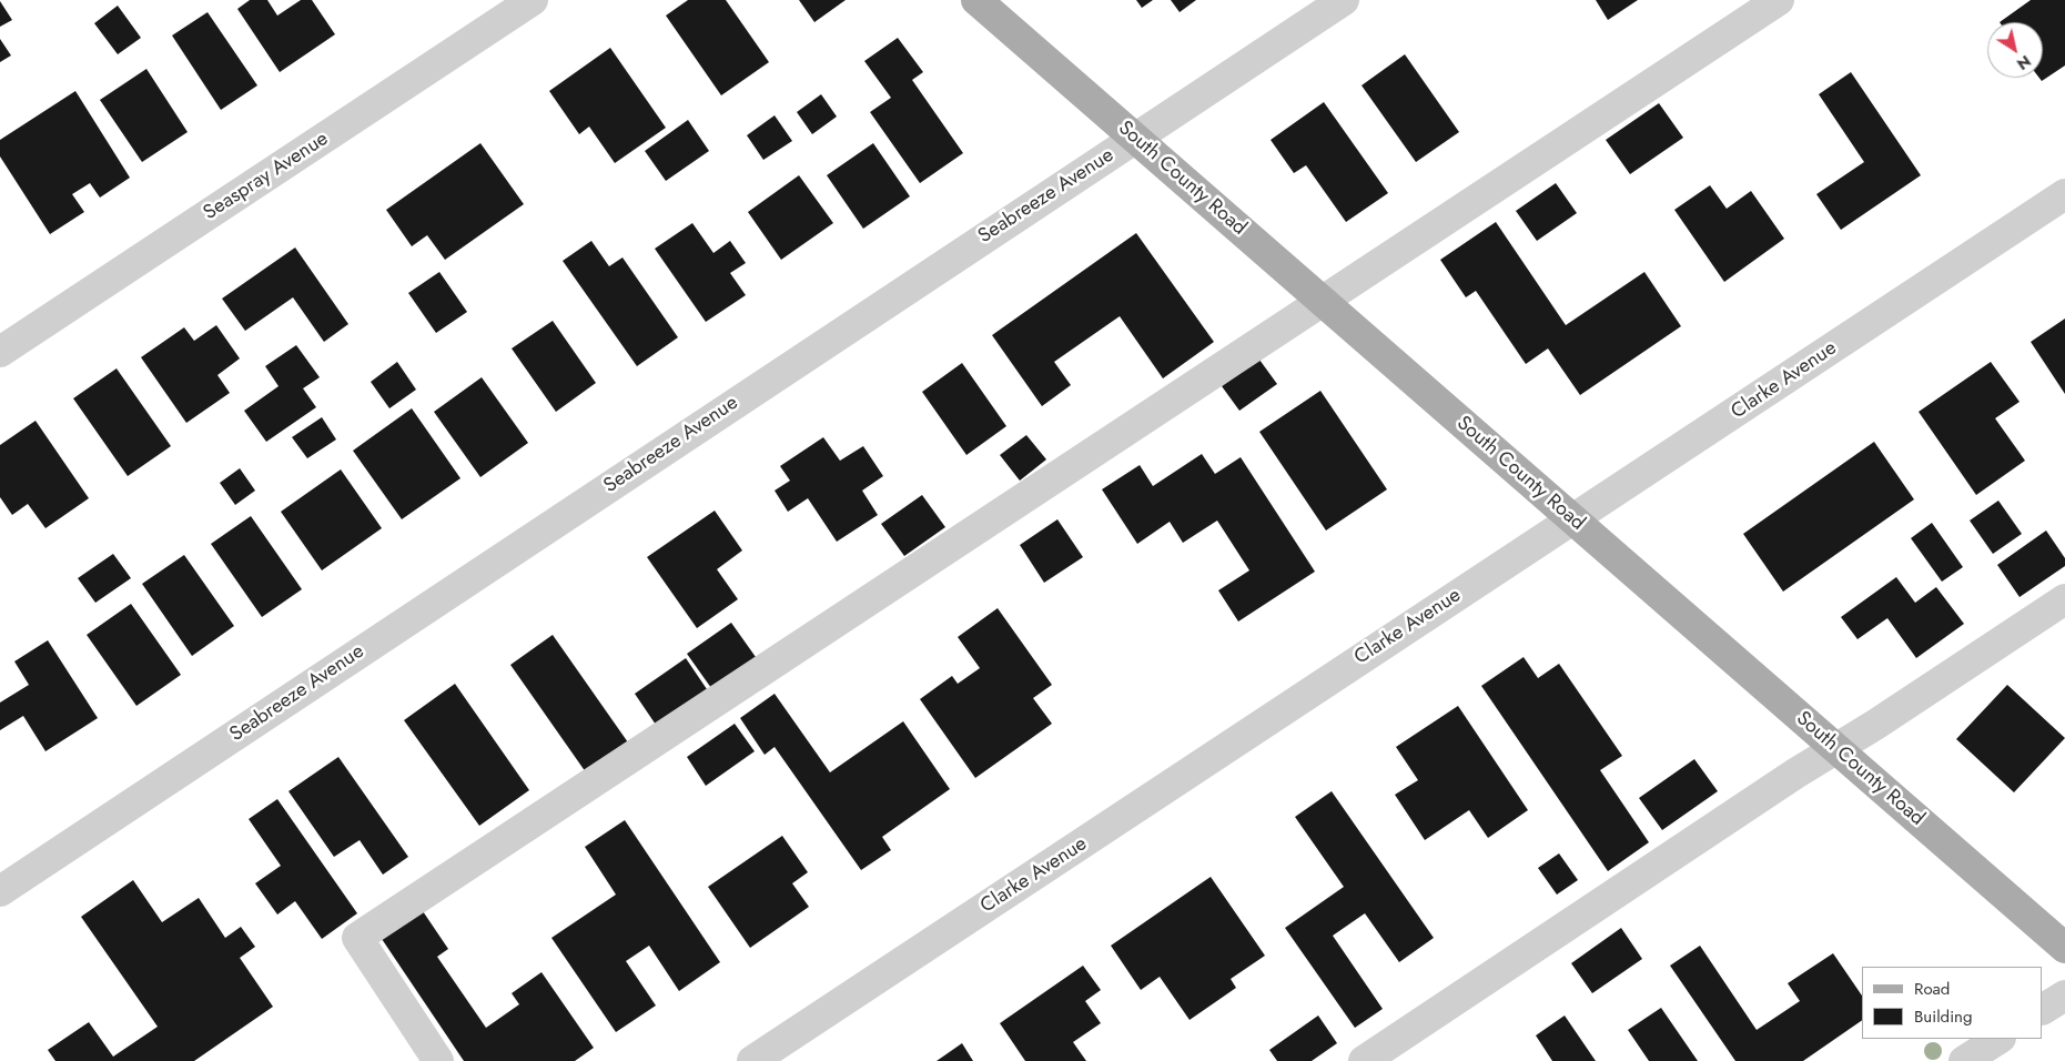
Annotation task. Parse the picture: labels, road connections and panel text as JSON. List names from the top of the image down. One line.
{"streets":{"main road":["South County Road"],"street":["Seaspray Avenue","Seabreeze Avenue","Clarke Avenue"]},"crossings":[["South County Road","Seabreeze Avenue"],["South County Road","Clarke Avenue"]],"legend":["Road","Building"],"north":"bottom right"}
